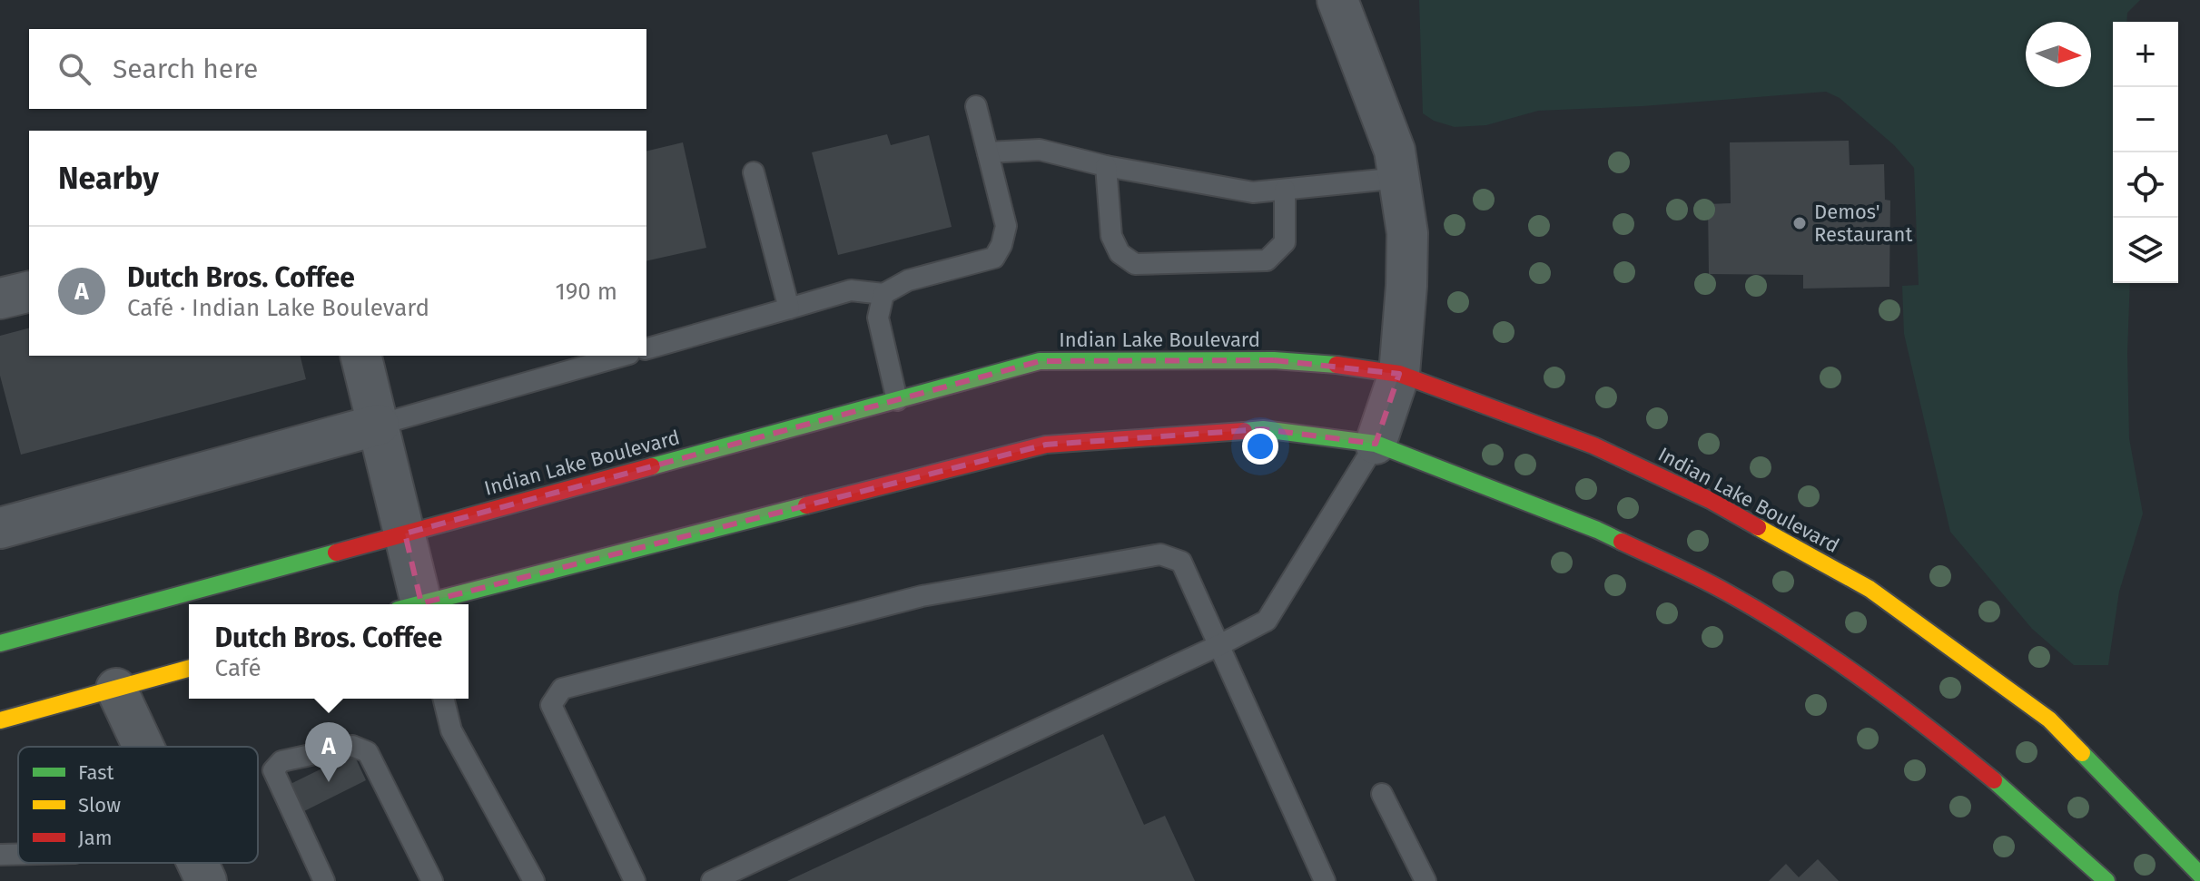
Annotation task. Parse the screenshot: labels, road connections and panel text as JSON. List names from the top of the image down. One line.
{"streets":{"main road":["Indian Lake Boulevard"]},"places":["Demos' Restaurant"],"legend":["Fast","Slow","Jam"],"north":"right","page":{"map_buttons":["+","−"],"search":"Search here","heading":"Nearby","list":[{"mark":"A","name":"Dutch Bros. Coffee","note":"Café · Indian Lake Boulevard","value":"190 m"}],"popup":["Dutch Bros. Coffee","Café"],"pins":"A"}}
